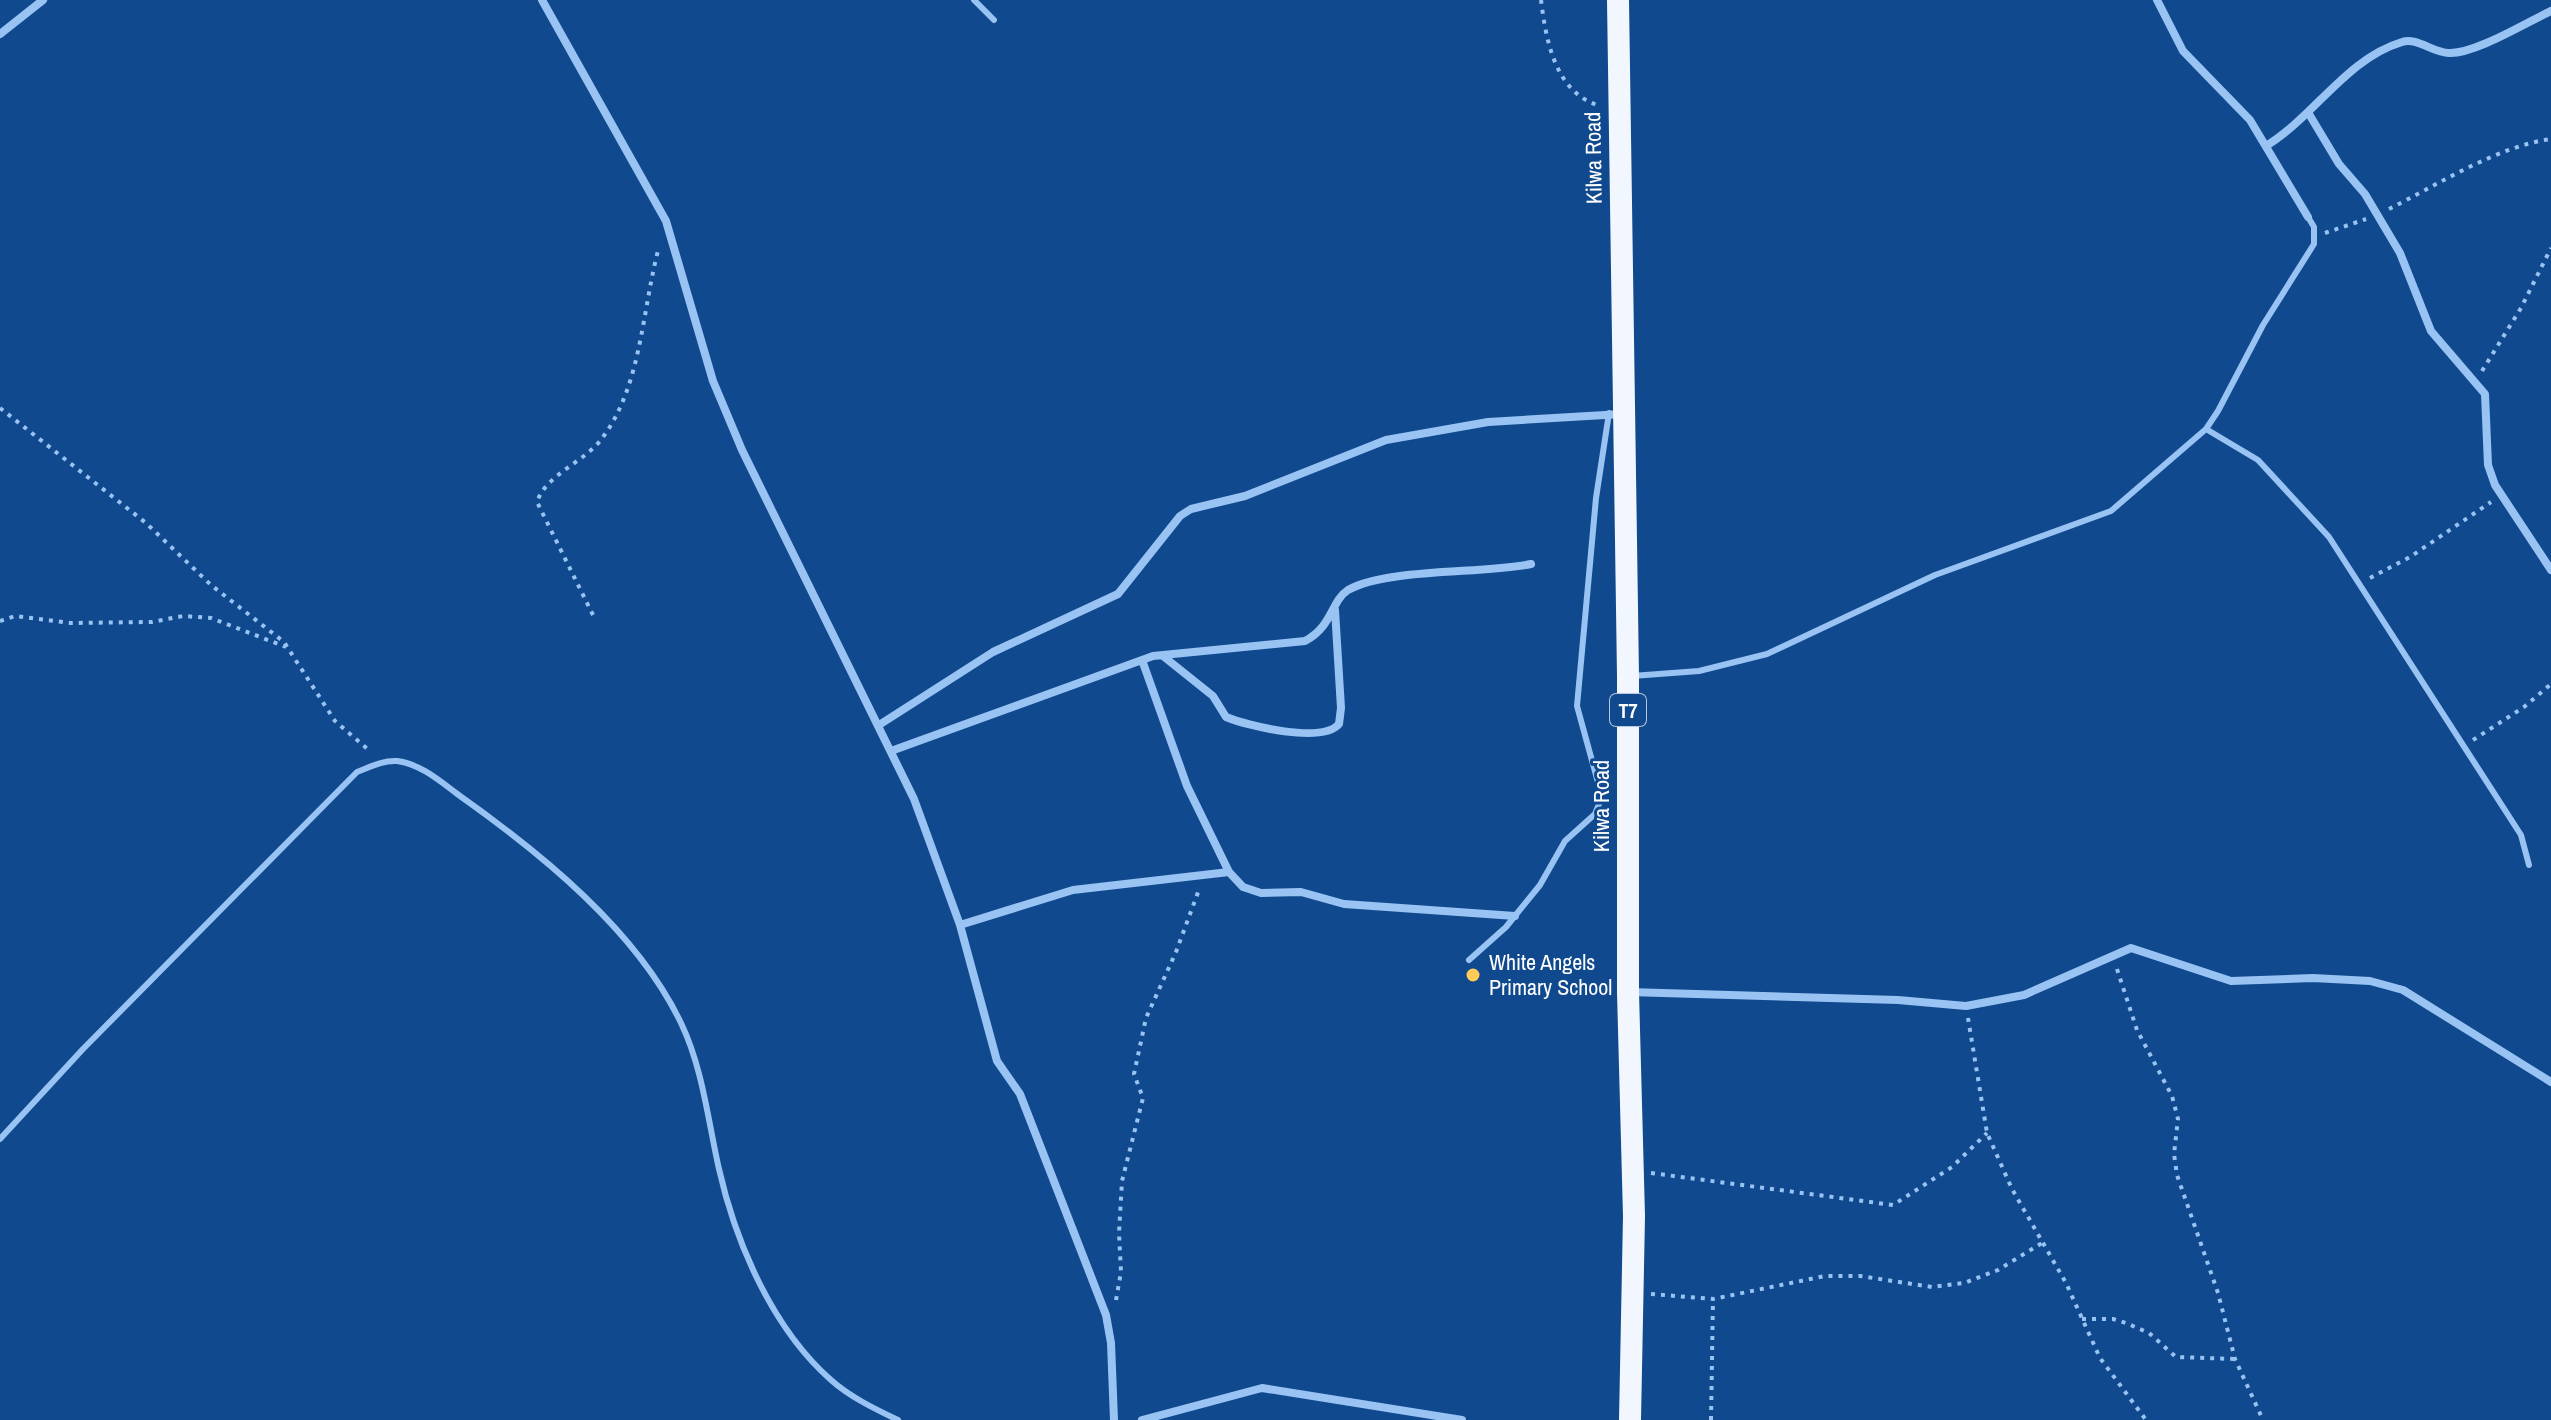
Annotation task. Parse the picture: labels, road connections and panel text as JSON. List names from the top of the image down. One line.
{"streets":{"highway":["Kilwa Road","T7"]},"places":["White Angels Primary School"]}
